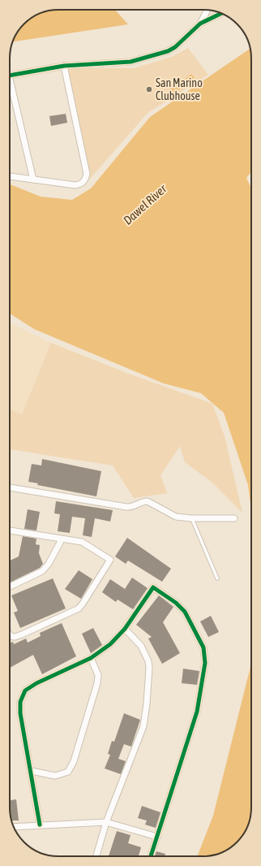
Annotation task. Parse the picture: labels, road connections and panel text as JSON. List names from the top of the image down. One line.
{"water":["Dawel River"],"places":["San Marino Clubhouse"]}
